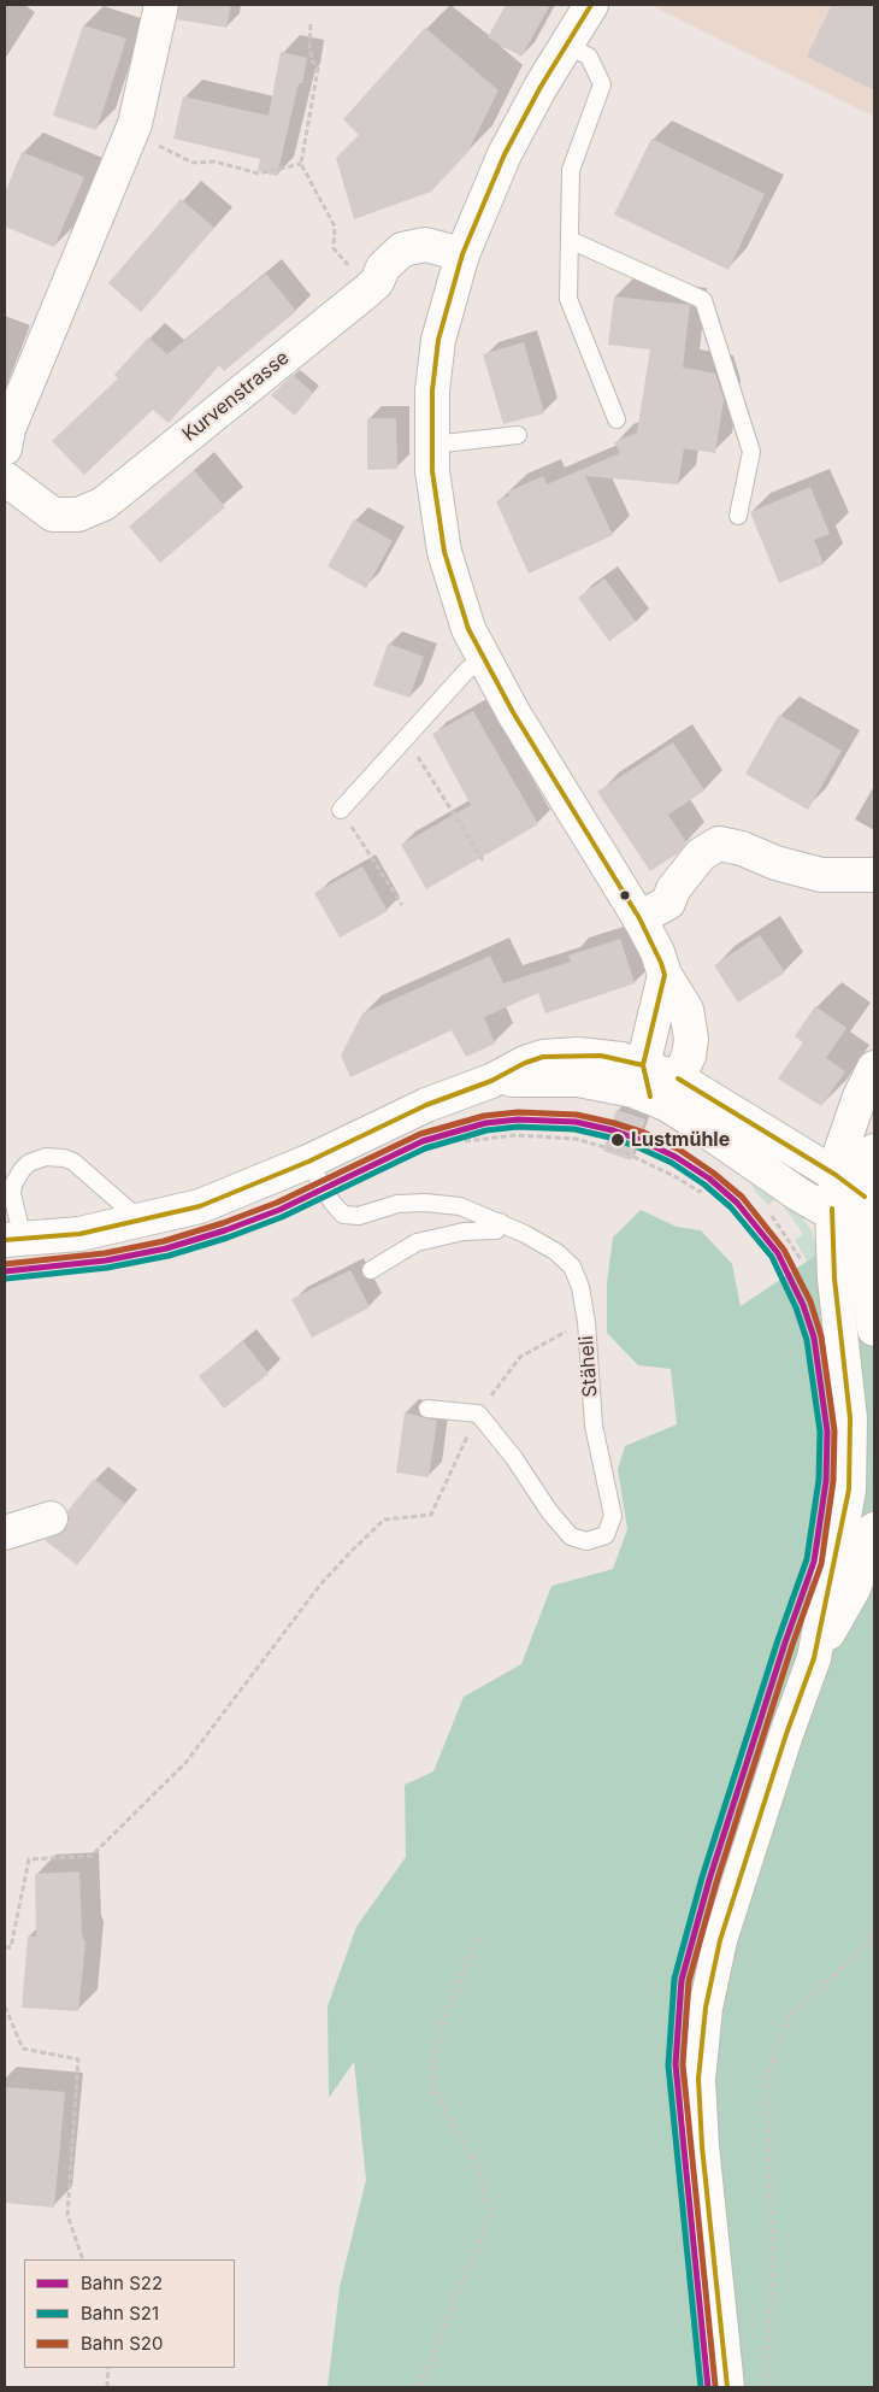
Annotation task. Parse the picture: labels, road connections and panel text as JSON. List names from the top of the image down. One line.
{"streets":{"street":["Kurvenstrasse"],"lane":["Stäheli"]},"places":["Lustmühle"],"lines":["rail line S20","rail line S22","rail line S21"],"legend":["Bahn S22","Bahn S21","Bahn S20"]}
